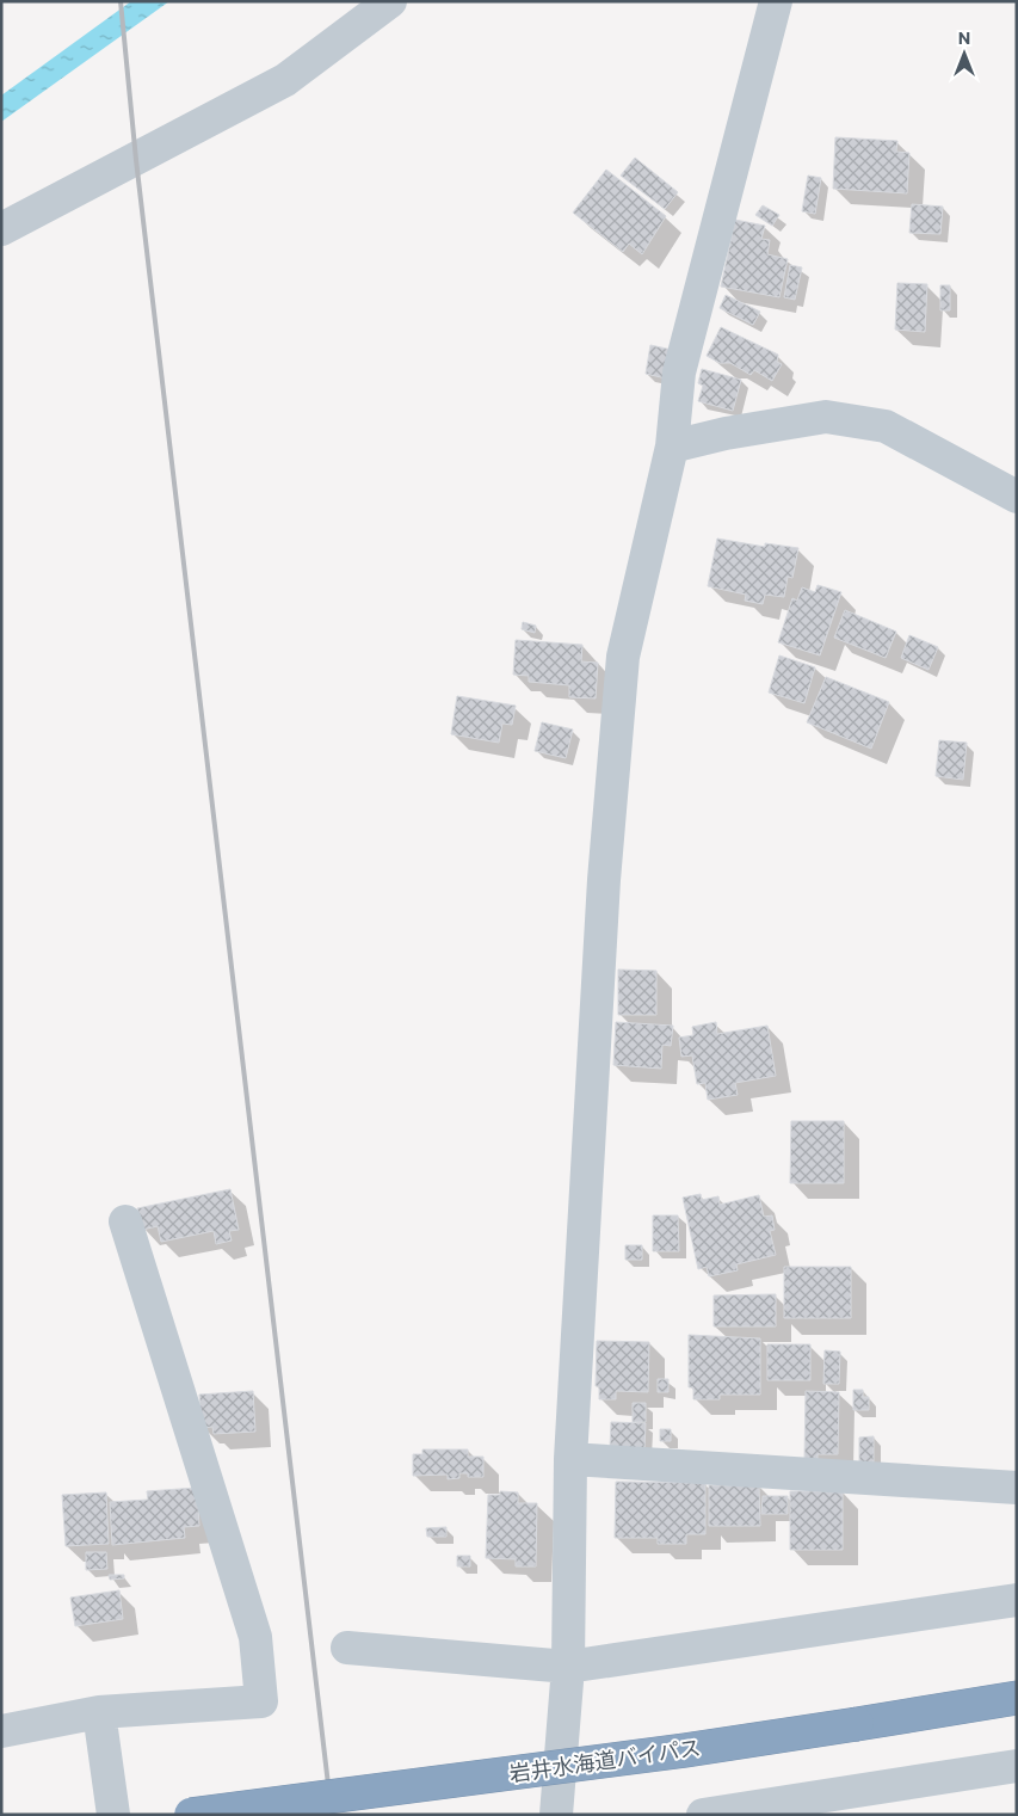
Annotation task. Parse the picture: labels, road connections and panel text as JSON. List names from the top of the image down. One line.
{"streets":{"highway":["岩井水海道バイパス"]},"north":"top"}
